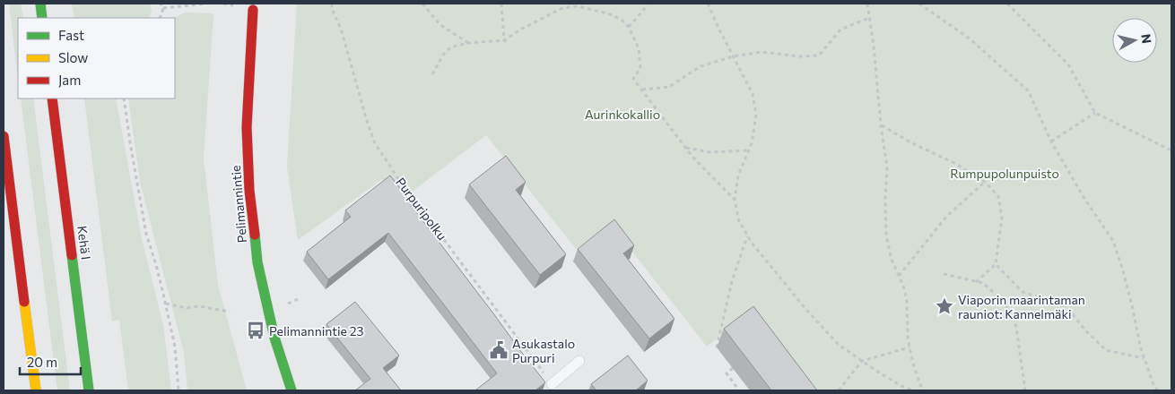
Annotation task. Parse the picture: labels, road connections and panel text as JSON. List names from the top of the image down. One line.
{"streets":{"main road":["Pelimannintie","Kehä I"],"path":["Purpuripolku"]},"parks":["Aurinkokallio","Rumpupolunpuisto"],"places":{"place":["Viaporin maarintaman rauniot: Kannelmäki"],"bus stop":["Pelimannintie 23"],"public building":["Asukastalo Purpuri"]},"legend":["Fast","Slow","Jam"],"scale_bar":"20 m","north":"right"}
